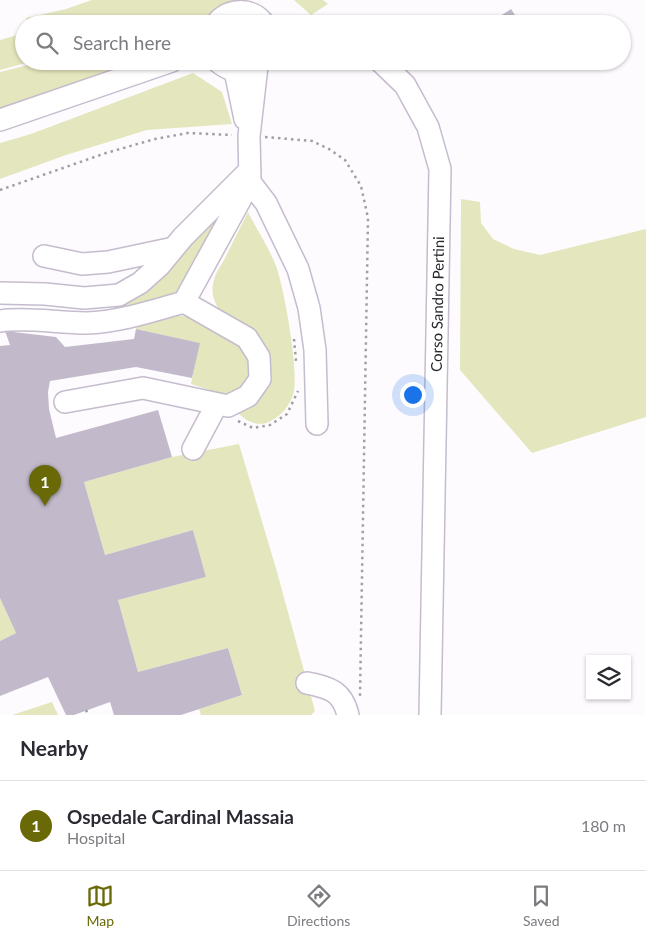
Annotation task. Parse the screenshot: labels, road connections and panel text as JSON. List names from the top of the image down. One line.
{"streets":{"street":["Corso Sandro Pertini"]},"page":{"search":"Search here","pins":"1","heading":"Nearby","list":[{"mark":"1","name":"Ospedale Cardinal Massaia","note":"Hospital","value":"180 m"}],"nav":["Map","Directions","Saved"]}}
